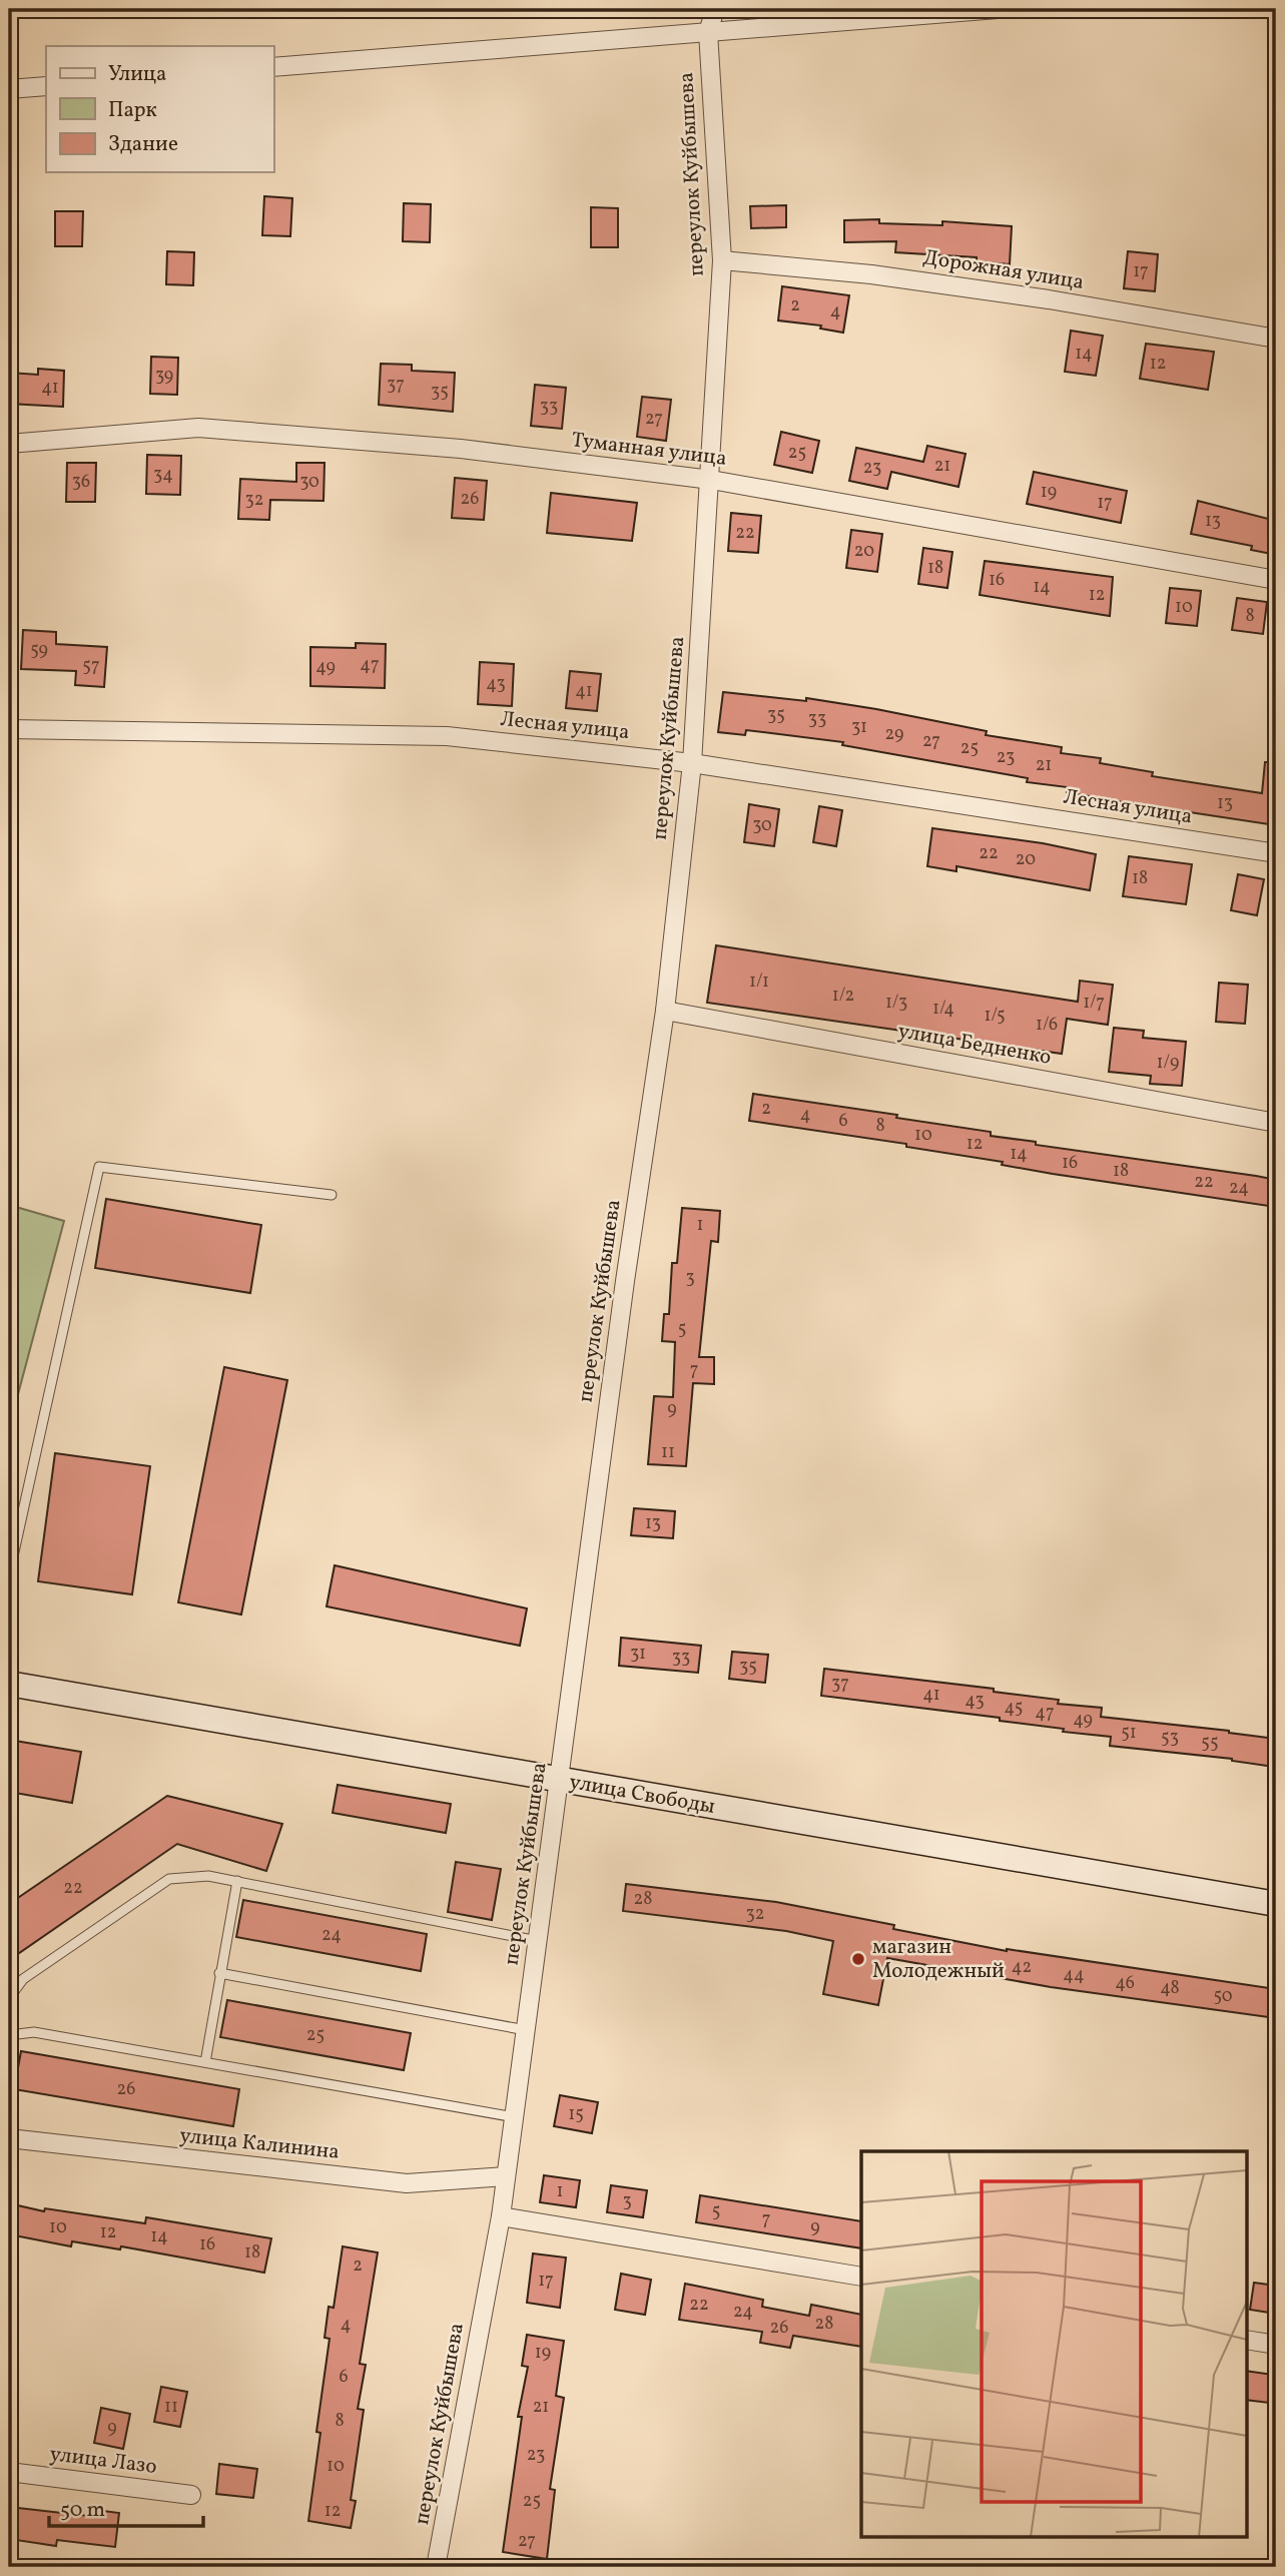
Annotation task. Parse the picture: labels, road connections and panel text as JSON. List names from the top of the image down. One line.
{"streets":{"main road":["улица Свободы"],"street":["переулок Куйбышева","Дорожная улица","Туманная улица","Лесная улица","улица Бедненко","улица Калинина","улица Лазо"]},"crossings":[["переулок Куйбышева","Дорожная улица"],["переулок Куйбышева","Туманная улица"],["переулок Куйбышева","Лесная улица"],["переулок Куйбышева","улица Бедненко"],["переулок Куйбышева","улица Свободы"],["переулок Куйбышева","улица Калинина"]],"places":["магазин Молодежный"],"house_numbers":["17","2","4","14","12","39","37","41","35","33","27","25","21","23","34","36","30","19","26","32","17","13","22","20","18","16","14","12","10","8","59","47","57","49","43","41","35","33","31","29","27","25","23","21","13","30","22","20","18","1/1","1/2","1/3","1/7","1/4","1/5","1/6","1/9","2","4","6","8","10","12","14","16","18","22","24","1","3","5","7","9","11","13","31","33","35","37","41","43","45","47","49","51","53","55","22","28","32","24","42","44","46","48","50","25","26","15","1","3","5","7","10","9","12","14","16","18","2","17","22","24","28","4","26","19","6","11","21","8","9","23","10","25","12","27"],"legend":["Улица","Парк","Здание"],"scale_bar":"50 m"}
